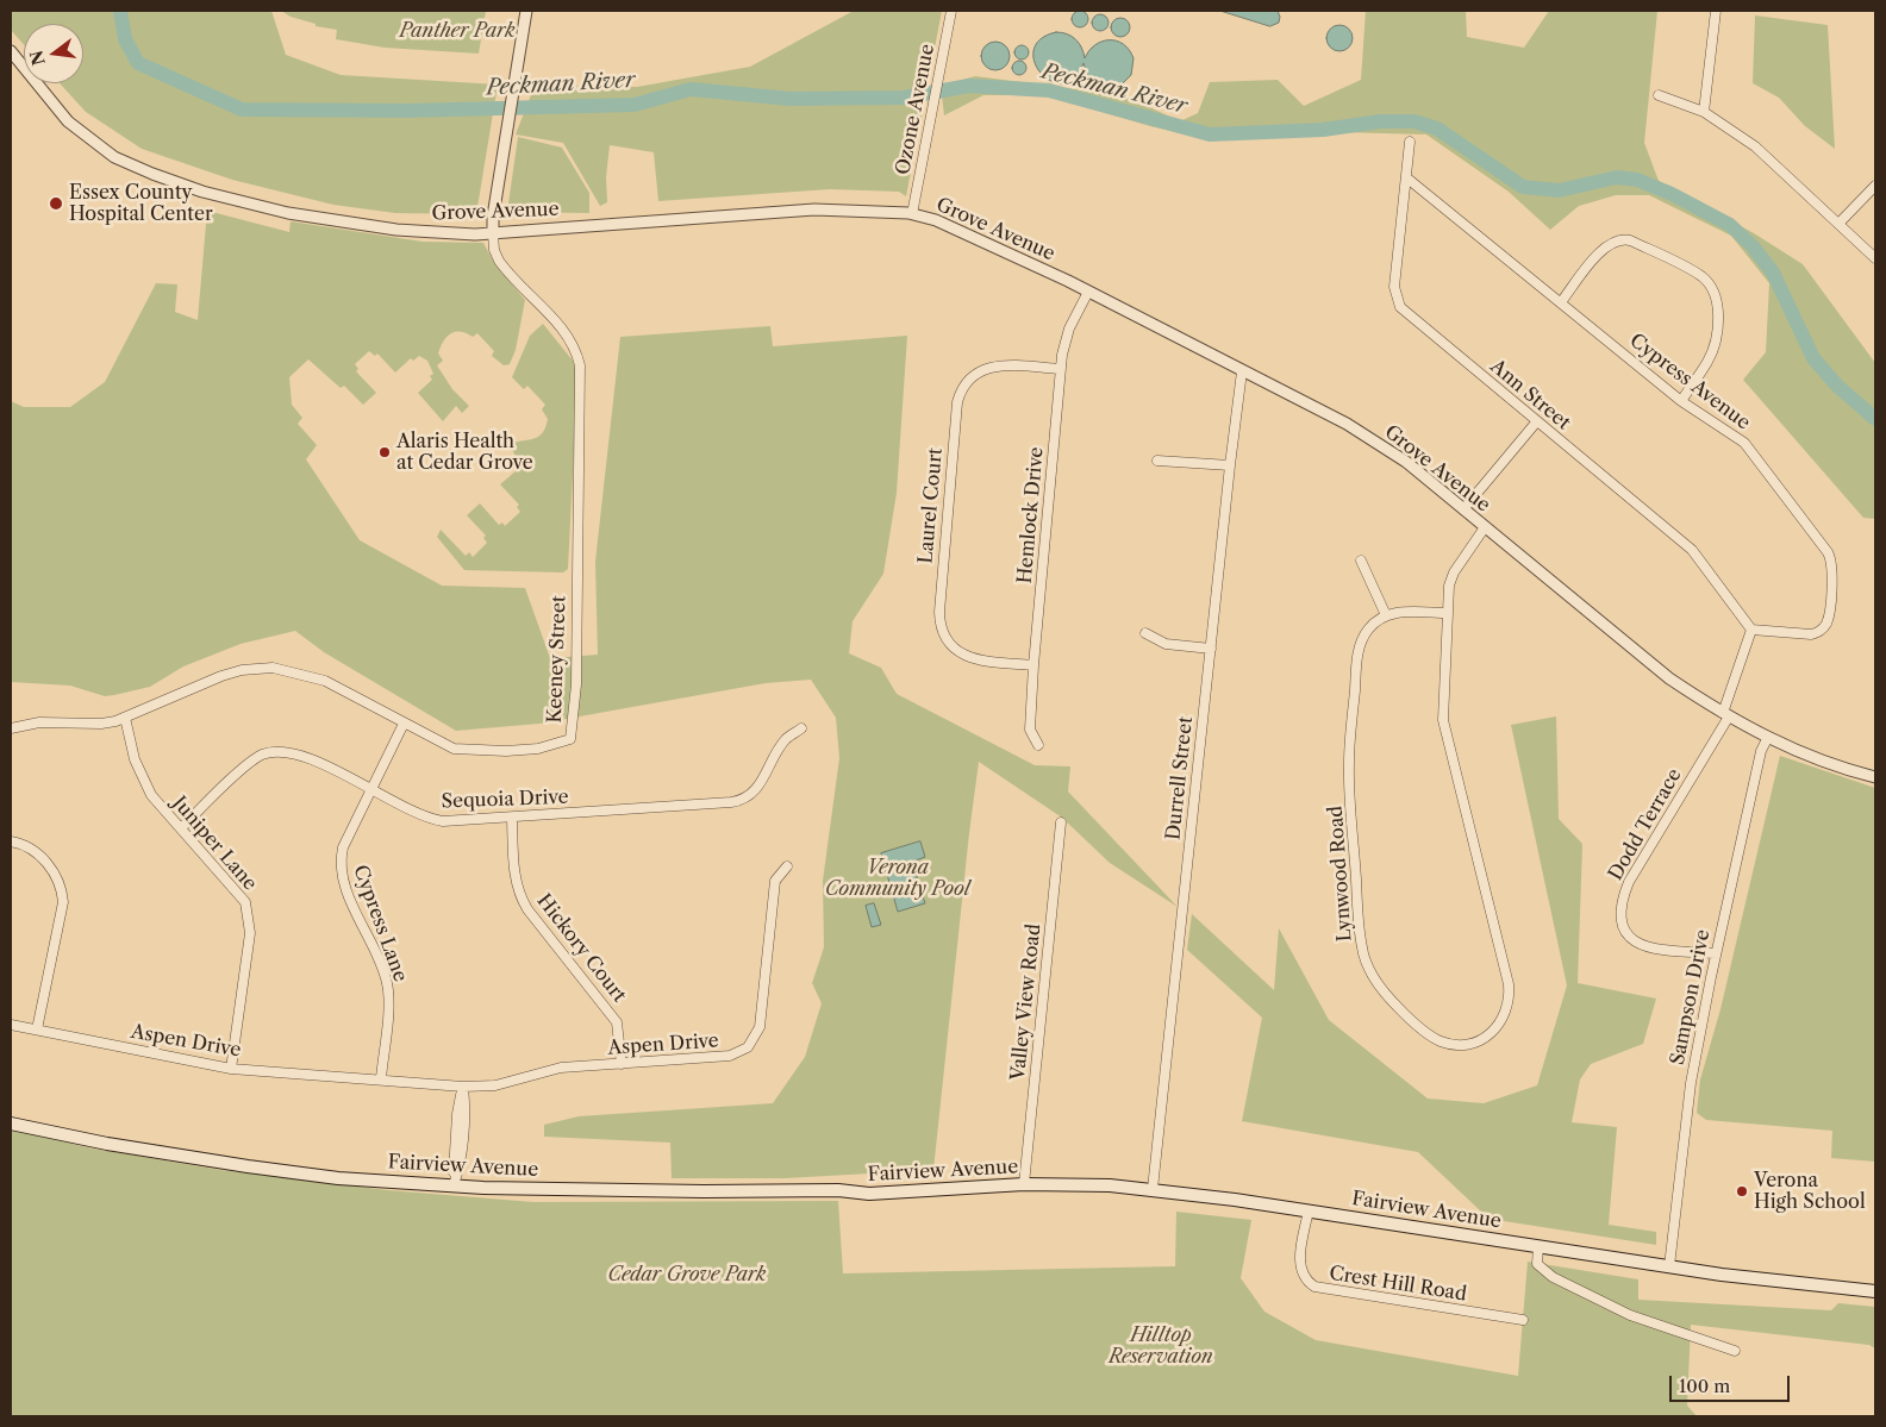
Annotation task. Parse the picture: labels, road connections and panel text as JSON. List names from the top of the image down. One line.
{"streets":{"main road":["Fairview Avenue"],"street":["Ozone Avenue","Grove Avenue","Cypress Avenue","Ann Street","Laurel Court","Hemlock Drive","Keeney Street","Durrell Street","Sequoia Drive","Dodd Terrace","Juniper Lane","Lynwood Road","Cypress Lane","Hickory Court","Sampson Drive","Valley View Road","Aspen Drive","Crest Hill Road"]},"crossings":[["Ozone Avenue","Grove Avenue"],["Grove Avenue","Hemlock Drive"],["Grove Avenue","Keeney Street"],["Grove Avenue","Durrell Street"],["Grove Avenue","Dodd Terrace"],["Grove Avenue","Lynwood Road"],["Grove Avenue","Sampson Drive"],["Cypress Avenue","Ann Street"],["Laurel Court","Hemlock Drive"],["Keeney Street","Juniper Lane"],["Keeney Street","Cypress Lane"],["Durrell Street","Fairview Avenue"],["Sequoia Drive","Juniper Lane"],["Sequoia Drive","Cypress Lane"],["Sequoia Drive","Hickory Court"],["Dodd Terrace","Sampson Drive"],["Juniper Lane","Aspen Drive"],["Cypress Lane","Aspen Drive"],["Hickory Court","Aspen Drive"],["Sampson Drive","Fairview Avenue"],["Valley View Road","Fairview Avenue"],["Fairview Avenue","Crest Hill Road"]],"water":["Peckman River"],"parks":["Panther Park","Verona Community Pool","Cedar Grove Park","Hilltop Reservation"],"places":["Essex County Hospital Center","Alaris Health at Cedar Grove","Verona High School"],"scale_bar":"100 m","north":"left"}
